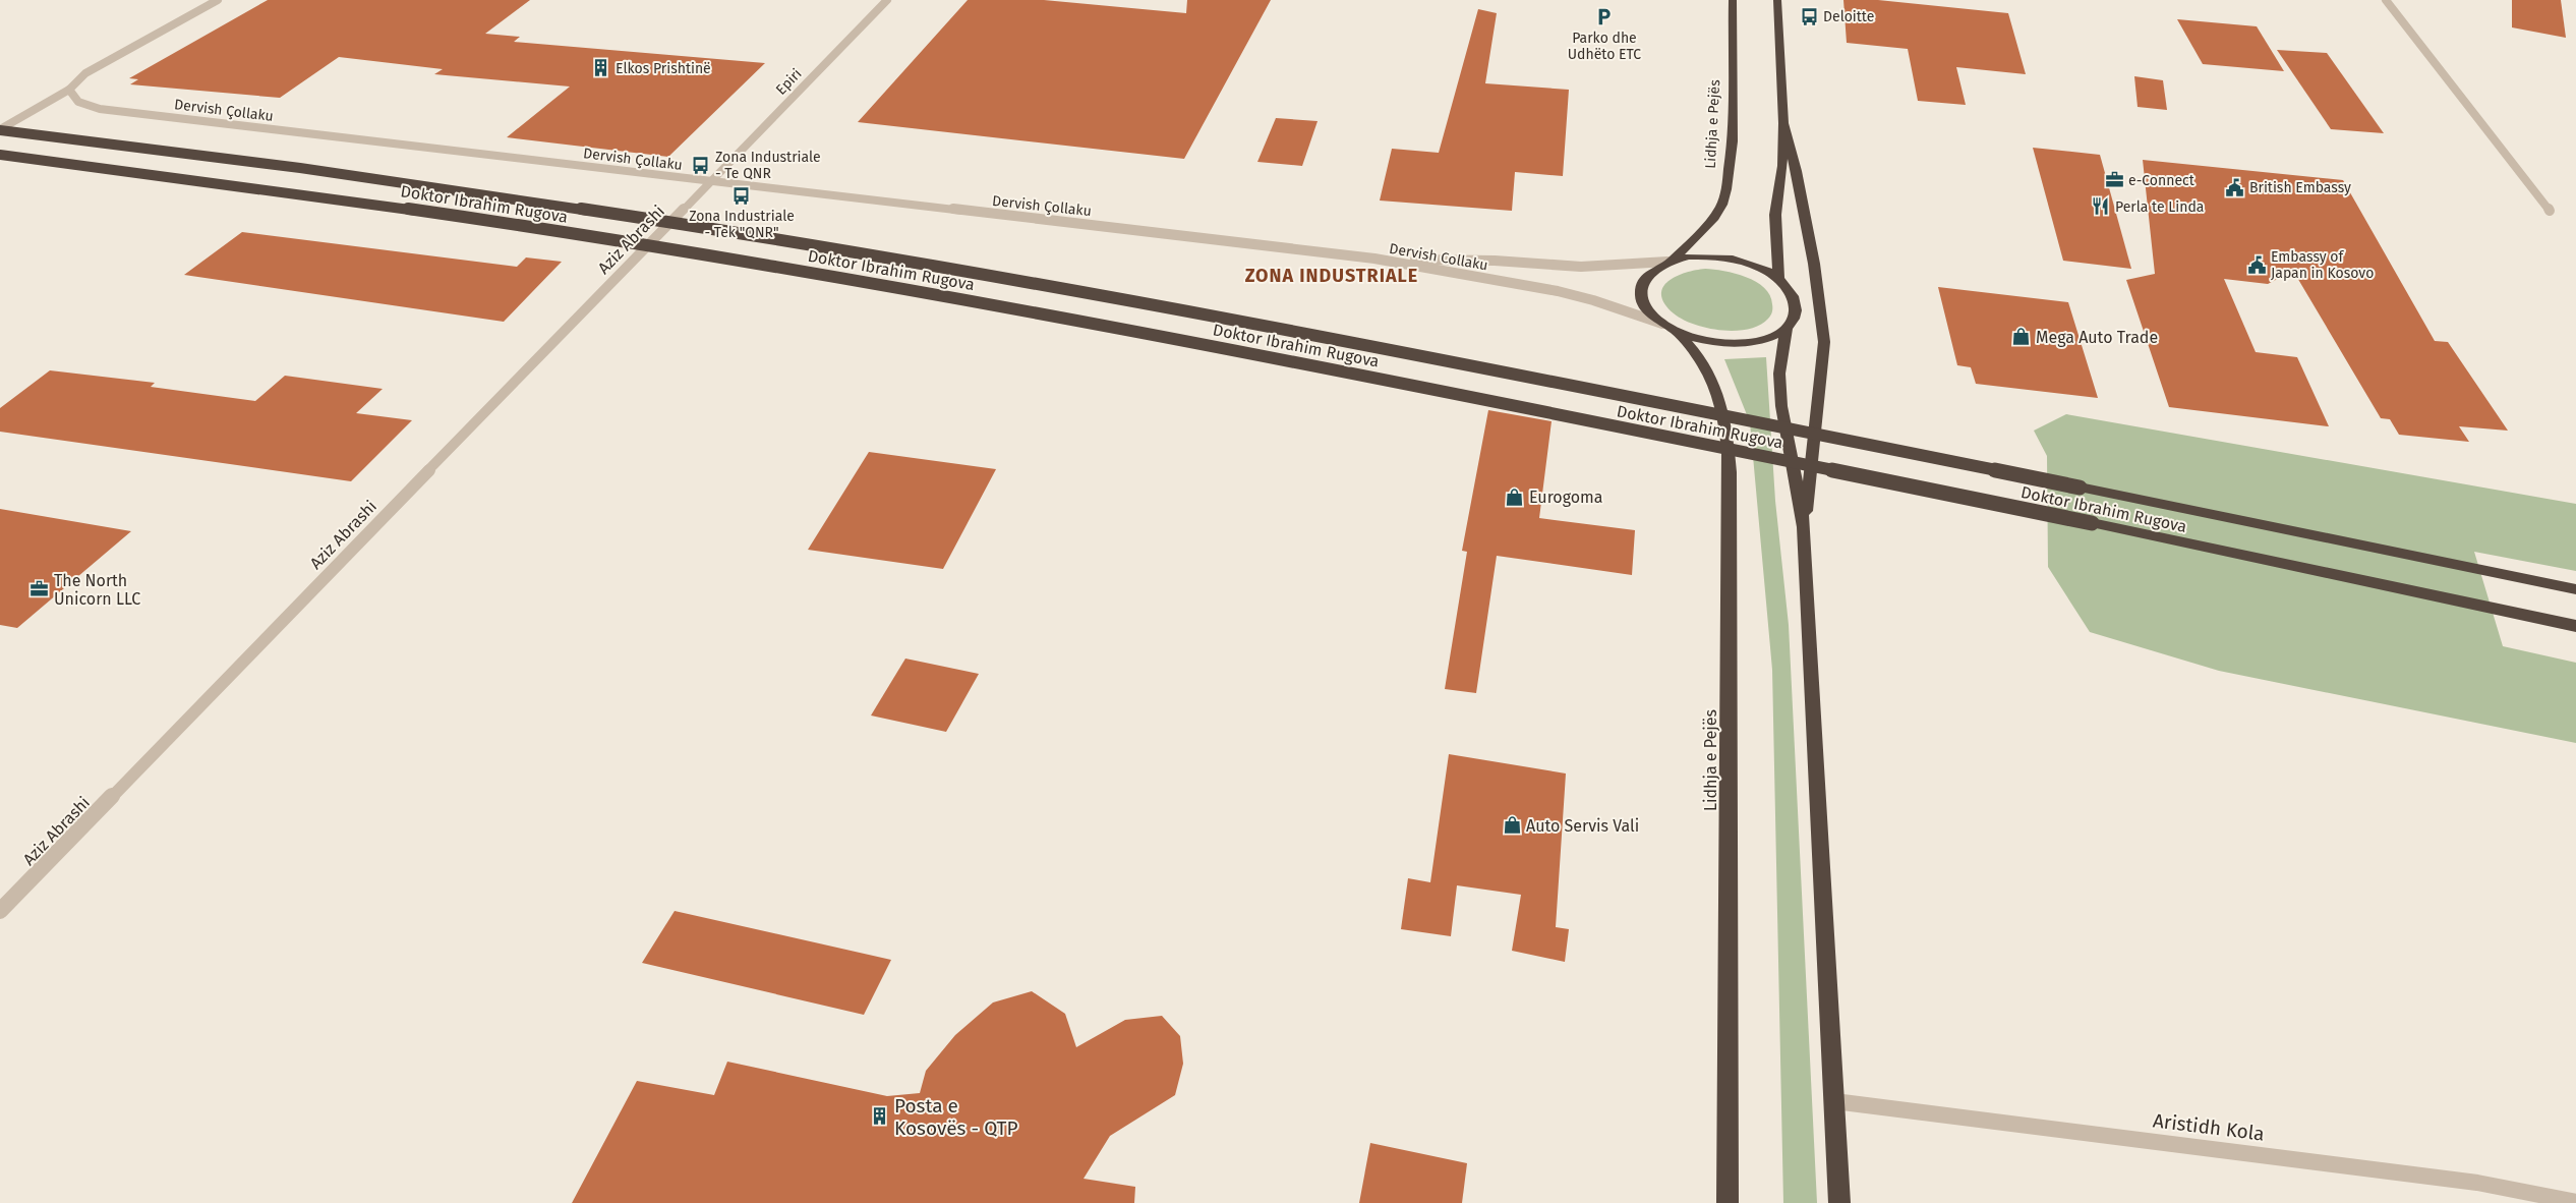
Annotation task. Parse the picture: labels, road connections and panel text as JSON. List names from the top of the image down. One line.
{"streets":{"highway":["Lidhja e Pejës","Doktor Ibrahim Rugova"],"street":["Epiri","Dervish Çollaku","Aziz Abrashi","Dervish Collaku","Aristidh Kola"]},"crossings":[["Epiri","Dervish Çollaku"],["Epiri","Aziz Abrashi"],["Dervish Çollaku","Aziz Abrashi"],["Dervish Çollaku","Dervish Collaku"],["Lidhja e Pejës","Dervish Collaku"],["Lidhja e Pejës","Aristidh Kola"]],"districts":["ZONA INDUSTRIALE"],"places":{"bus stop":["Deloitte","Zona Industriale - Te QNR","Zona Industriale - Tek \"QNR\""],"parking":["Parko dhe Udhëto ETC"],"building":["Elkos Prishtinë","Posta e Kosovës - QTP"],"office":["e-Connect","The North Unicorn LLC"],"public building":["British Embassy","Embassy of Japan in Kosovo"],"restaurant":["Perla te Linda"],"shop":["Mega Auto Trade","Eurogoma","Auto Servis Vali"]}}
